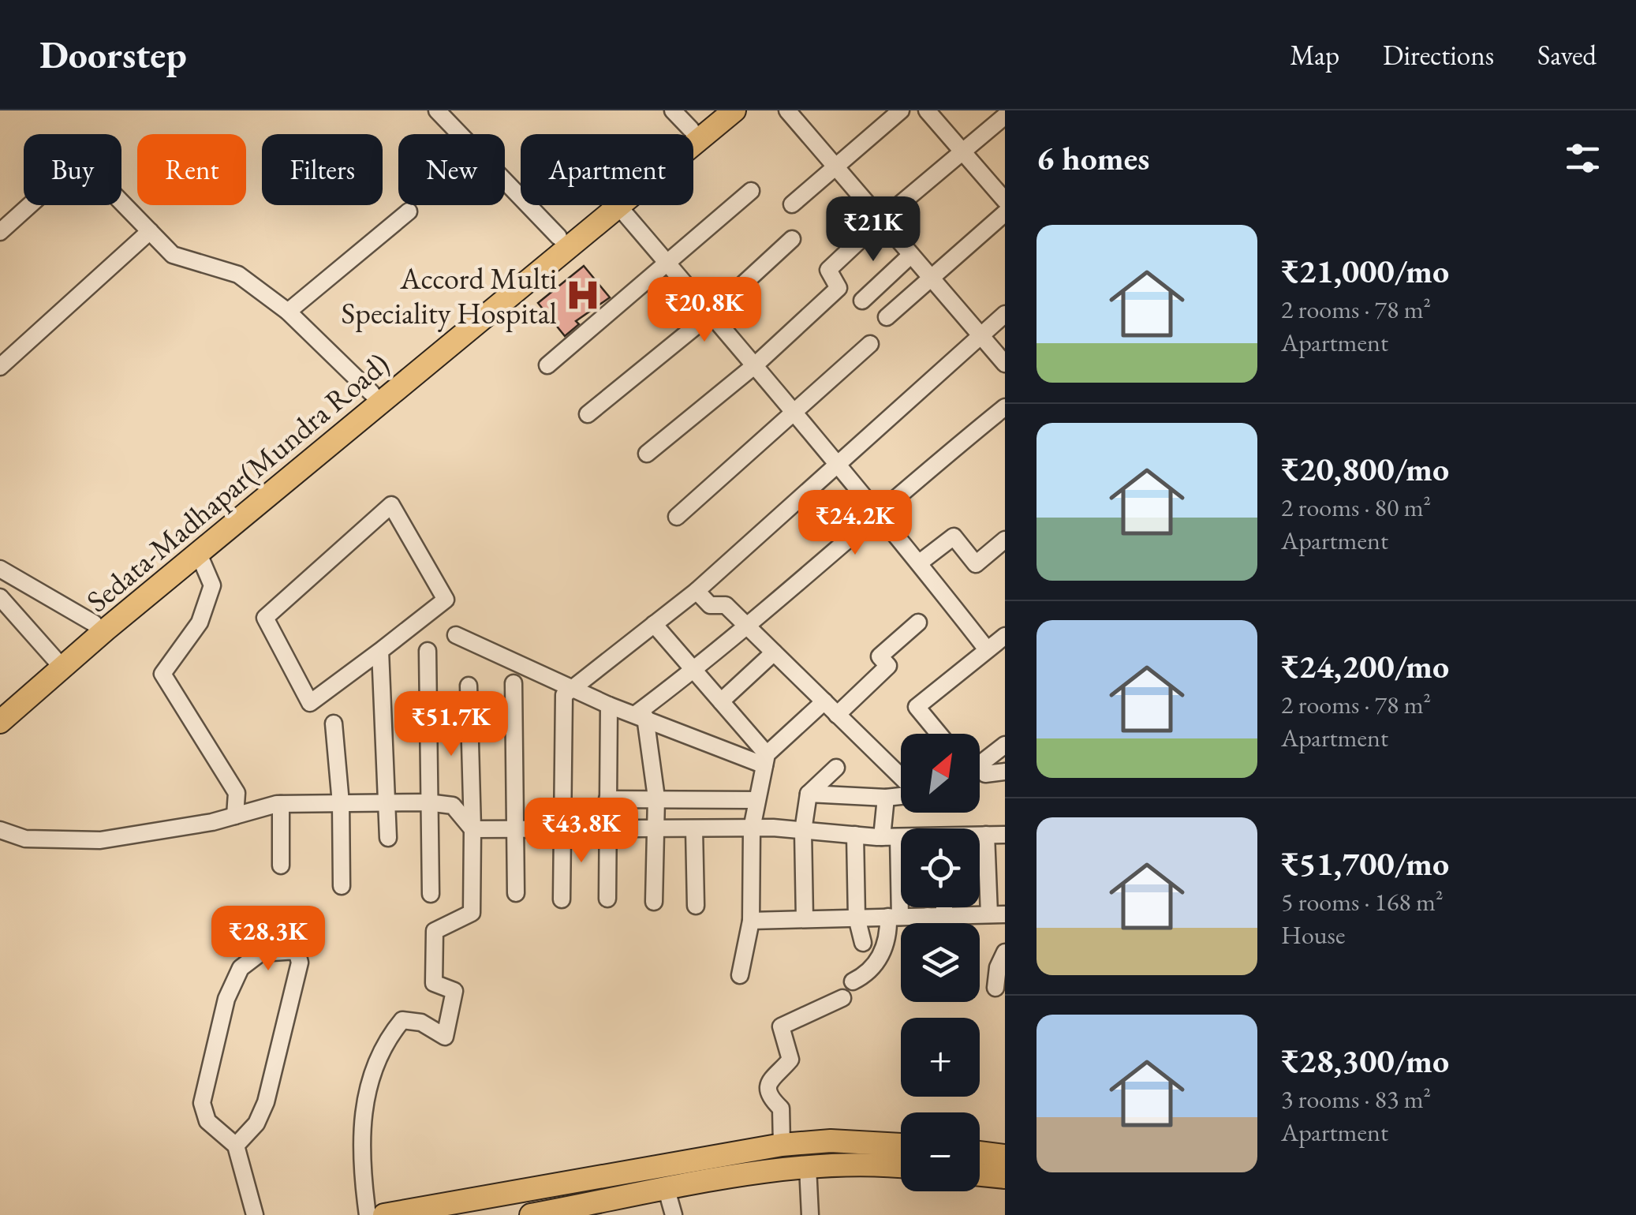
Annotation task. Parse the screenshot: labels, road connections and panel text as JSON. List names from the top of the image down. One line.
{"streets":{"main road":["Sedata-Madhapar(Mundra Road)"]},"places":{"hospital":["Accord Multi Speciality Hospital"]},"north":"top right","page":{"header":"Doorstep","nav":["Map","Directions","Saved"],"heading":"6 homes","chip":["Buy","Rent","Filters","New","Apartment"],"price":["₹21K","₹20.8K","₹24.2K","₹51.7K","₹43.8K","₹28.3K"],"list":[{"name":"₹21,000/mo","note":"2 rooms · 78 m² · Apartment"},{"name":"₹20,800/mo","note":"2 rooms · 80 m² · Apartment"},{"name":"₹24,200/mo","note":"2 rooms · 78 m² · Apartment"},{"name":"₹51,700/mo","note":"5 rooms · 168 m² · House"},{"name":"₹28,300/mo","note":"3 rooms · 83 m² · Apartment"}],"map_buttons":["+","−"]}}
